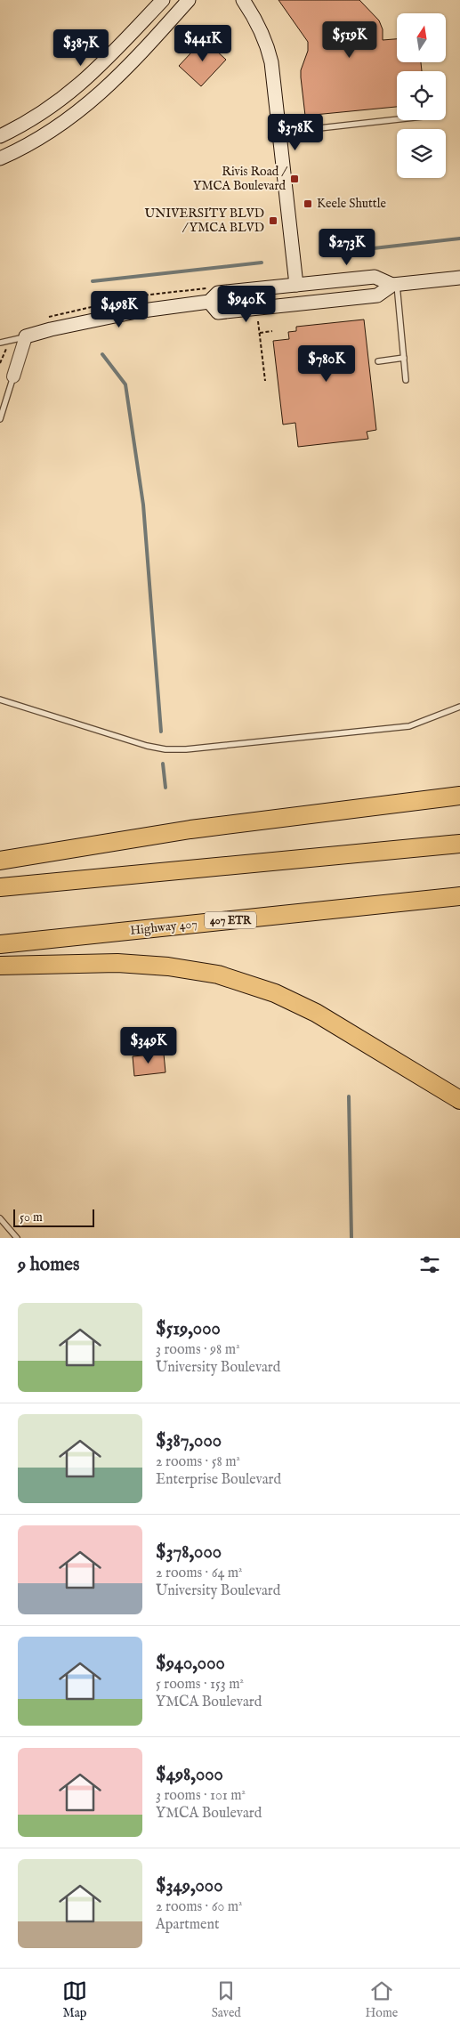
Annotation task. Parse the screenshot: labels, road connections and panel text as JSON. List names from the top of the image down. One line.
{"streets":{"highway":["407 ETR","Highway 407"]},"places":{"transit":["Rivis Road / YMCA Boulevard","Keele Shuttle","UNIVERSITY BLVD / YMCA BLVD"]},"scale_bar":"50 m","north":"top","page":{"price":["$519K","$441K","$387K","$378K","$273K","$940K","$498K","$780K","$349K"],"scale":"50 m","heading":"9 homes","list":[{"name":"$519,000","note":"3 rooms · 98 m² · University Boulevard"},{"name":"$387,000","note":"2 rooms · 58 m² · Enterprise Boulevard"},{"name":"$378,000","note":"2 rooms · 64 m² · University Boulevard"},{"name":"$940,000","note":"5 rooms · 153 m² · YMCA Boulevard"},{"name":"$498,000","note":"3 rooms · 101 m² · YMCA Boulevard"},{"name":"$349,000","note":"2 rooms · 60 m² · Apartment"}],"tabs":["Map","Saved","Home"]}}
